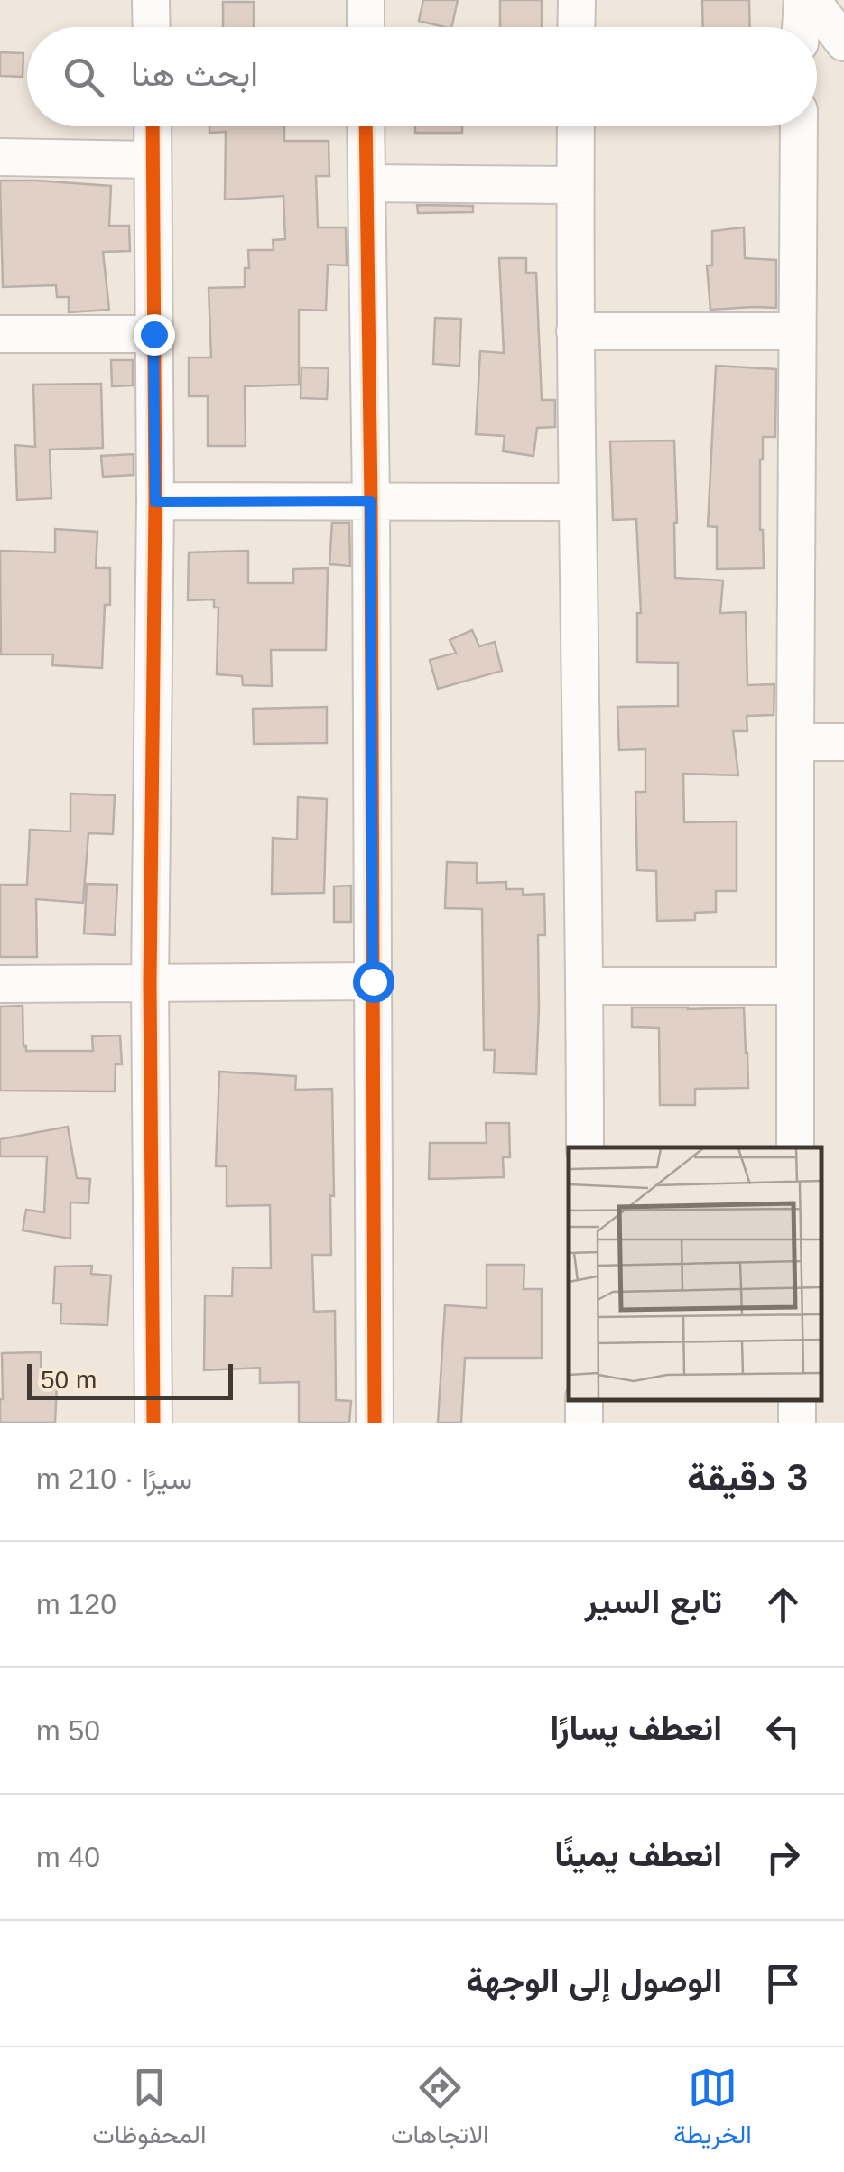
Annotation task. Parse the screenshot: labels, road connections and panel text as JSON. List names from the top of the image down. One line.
{"scale_bar":"50 m","page":{"search":"ابحث هنا","scale":"50 m","heading":["3 دقيقة","سيرًا · 210 m"],"list":[["تابع السير","120 m"],["انعطف يسارًا","50 m"],["انعطف يمينًا","40 m"],"الوصول إلى الوجهة"],"nav":["الخريطة","الاتجاهات","المحفوظات"]}}
